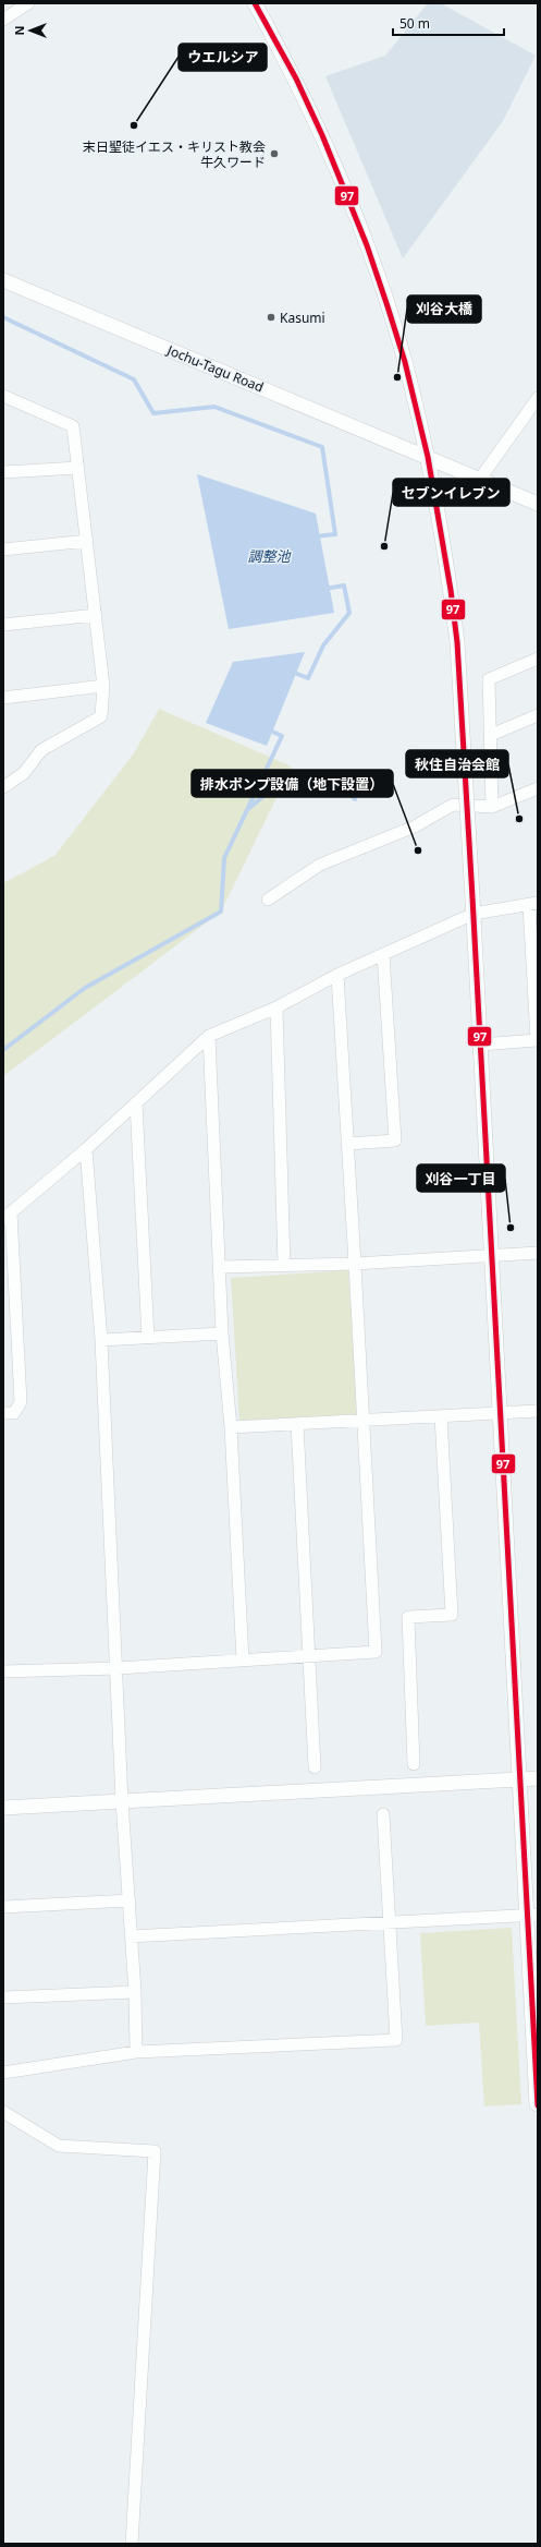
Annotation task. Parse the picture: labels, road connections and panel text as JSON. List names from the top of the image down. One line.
{"streets":{"street":["Jochu-Tagu Road"]},"water":["調整池"],"places":["ウエルシア","末日聖徒イエス・キリスト教会 牛久ワード","Kasumi","刈谷大橋","セブンイレブン","秋住自治会館","排水ポンプ設備（地下設置）","刈谷一丁目"],"lines":["transit line 97"],"scale_bar":"50 m","north":"left"}
